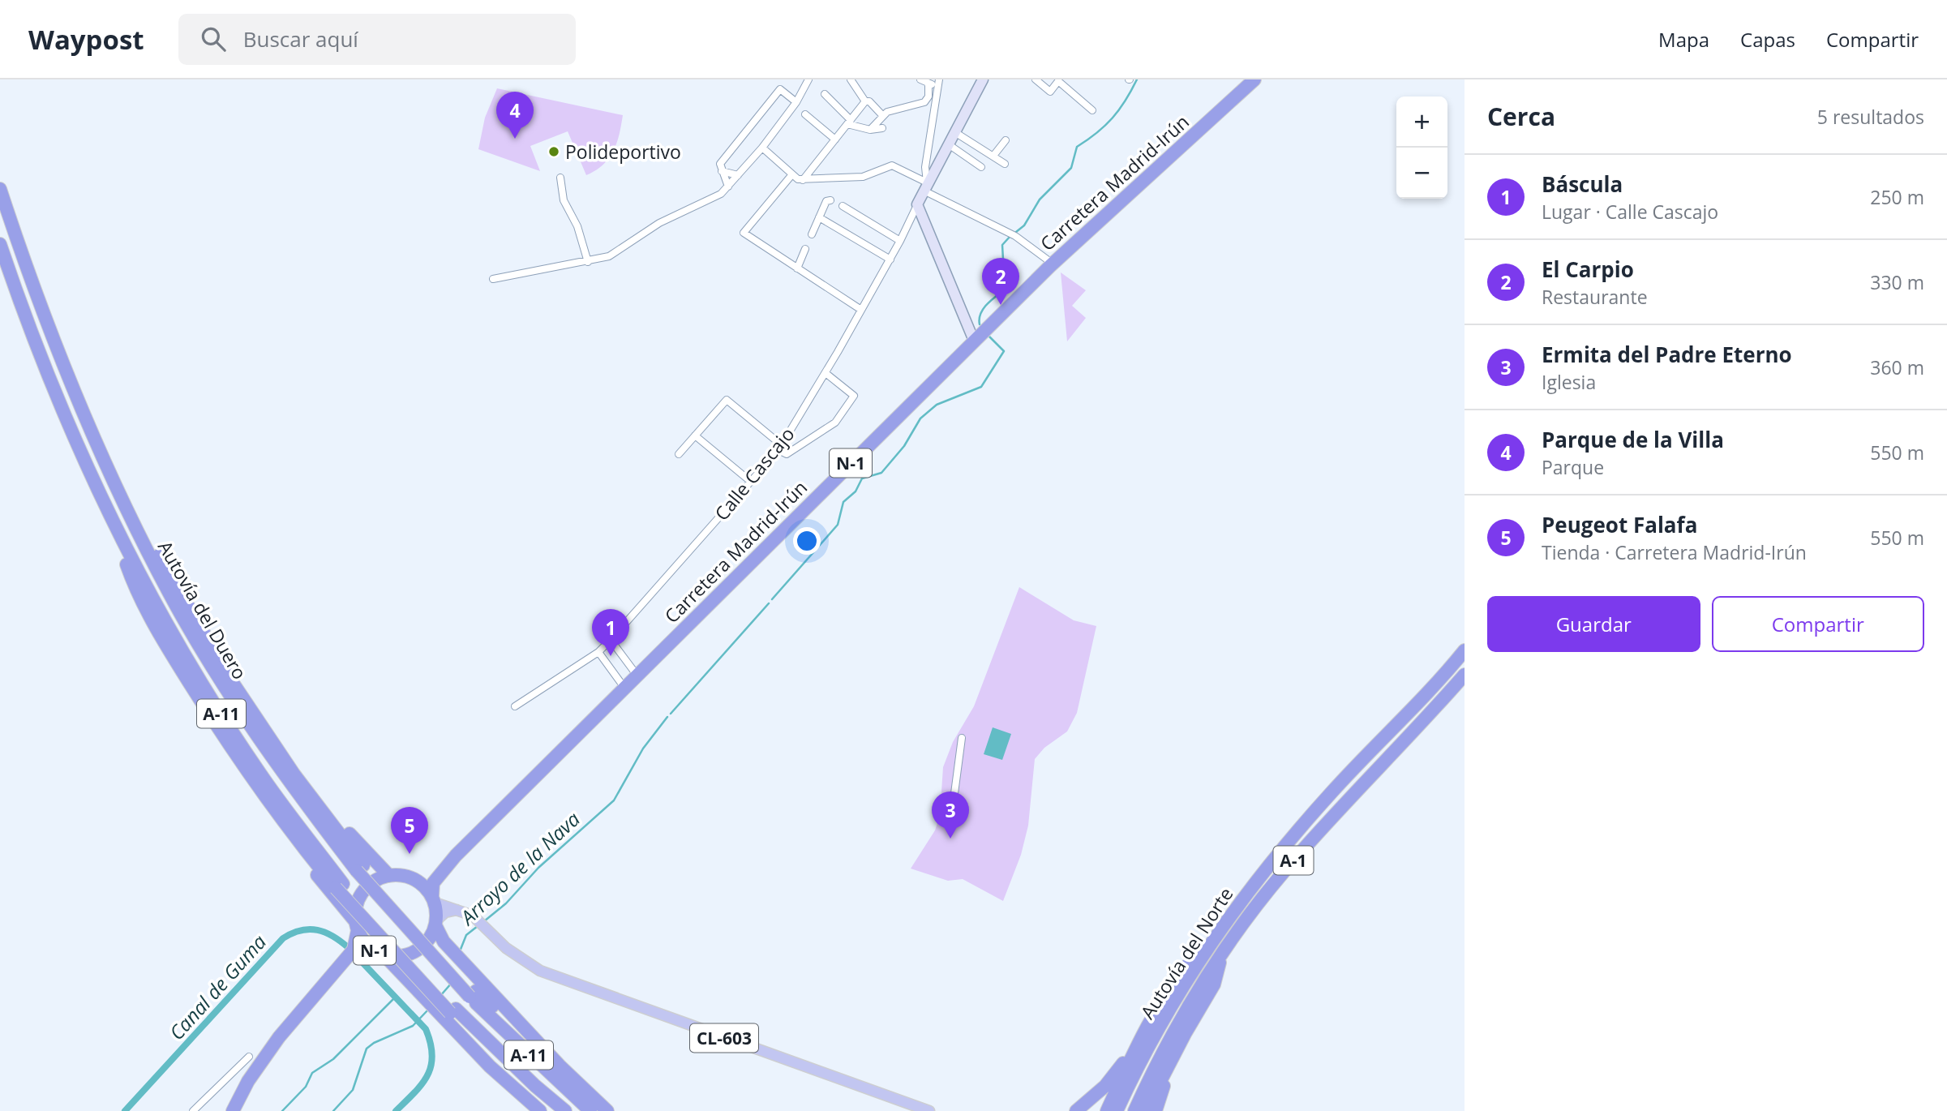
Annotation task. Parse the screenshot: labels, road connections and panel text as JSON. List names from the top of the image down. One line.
{"streets":{"highway":["Carretera Madrid-Irún","N-1","Autovía del Duero","A-11","A-1","Autovía del Norte"],"main road":["Calle Cascajo","CL-603"]},"crossings":[["Carretera Madrid-Irún","N-1"],["Carretera Madrid-Irún","CL-603"],["N-1","CL-603"]],"water":["Arroyo de la Nava","Canal de Guma"],"places":["Polideportivo"],"page":{"header":"Waypost","search":"Buscar aquí","nav":["Mapa","Capas","Compartir"],"heading":["Cerca","5 resultados"],"pins":["4","2","1","3","5"],"map_buttons":["+","−"],"list":[{"mark":"1","name":"Báscula","note":"Lugar · Calle Cascajo","value":"250 m"},{"mark":"2","name":"El Carpio","note":"Restaurante","value":"330 m"},{"mark":"3","name":"Ermita del Padre Eterno","note":"Iglesia","value":"360 m"},{"mark":"4","name":"Parque de la Villa","note":"Parque","value":"550 m"},{"mark":"5","name":"Peugeot Falafa","note":"Tienda · Carretera Madrid-Irún","value":"550 m"}],"buttons":["Guardar","Compartir"]}}
